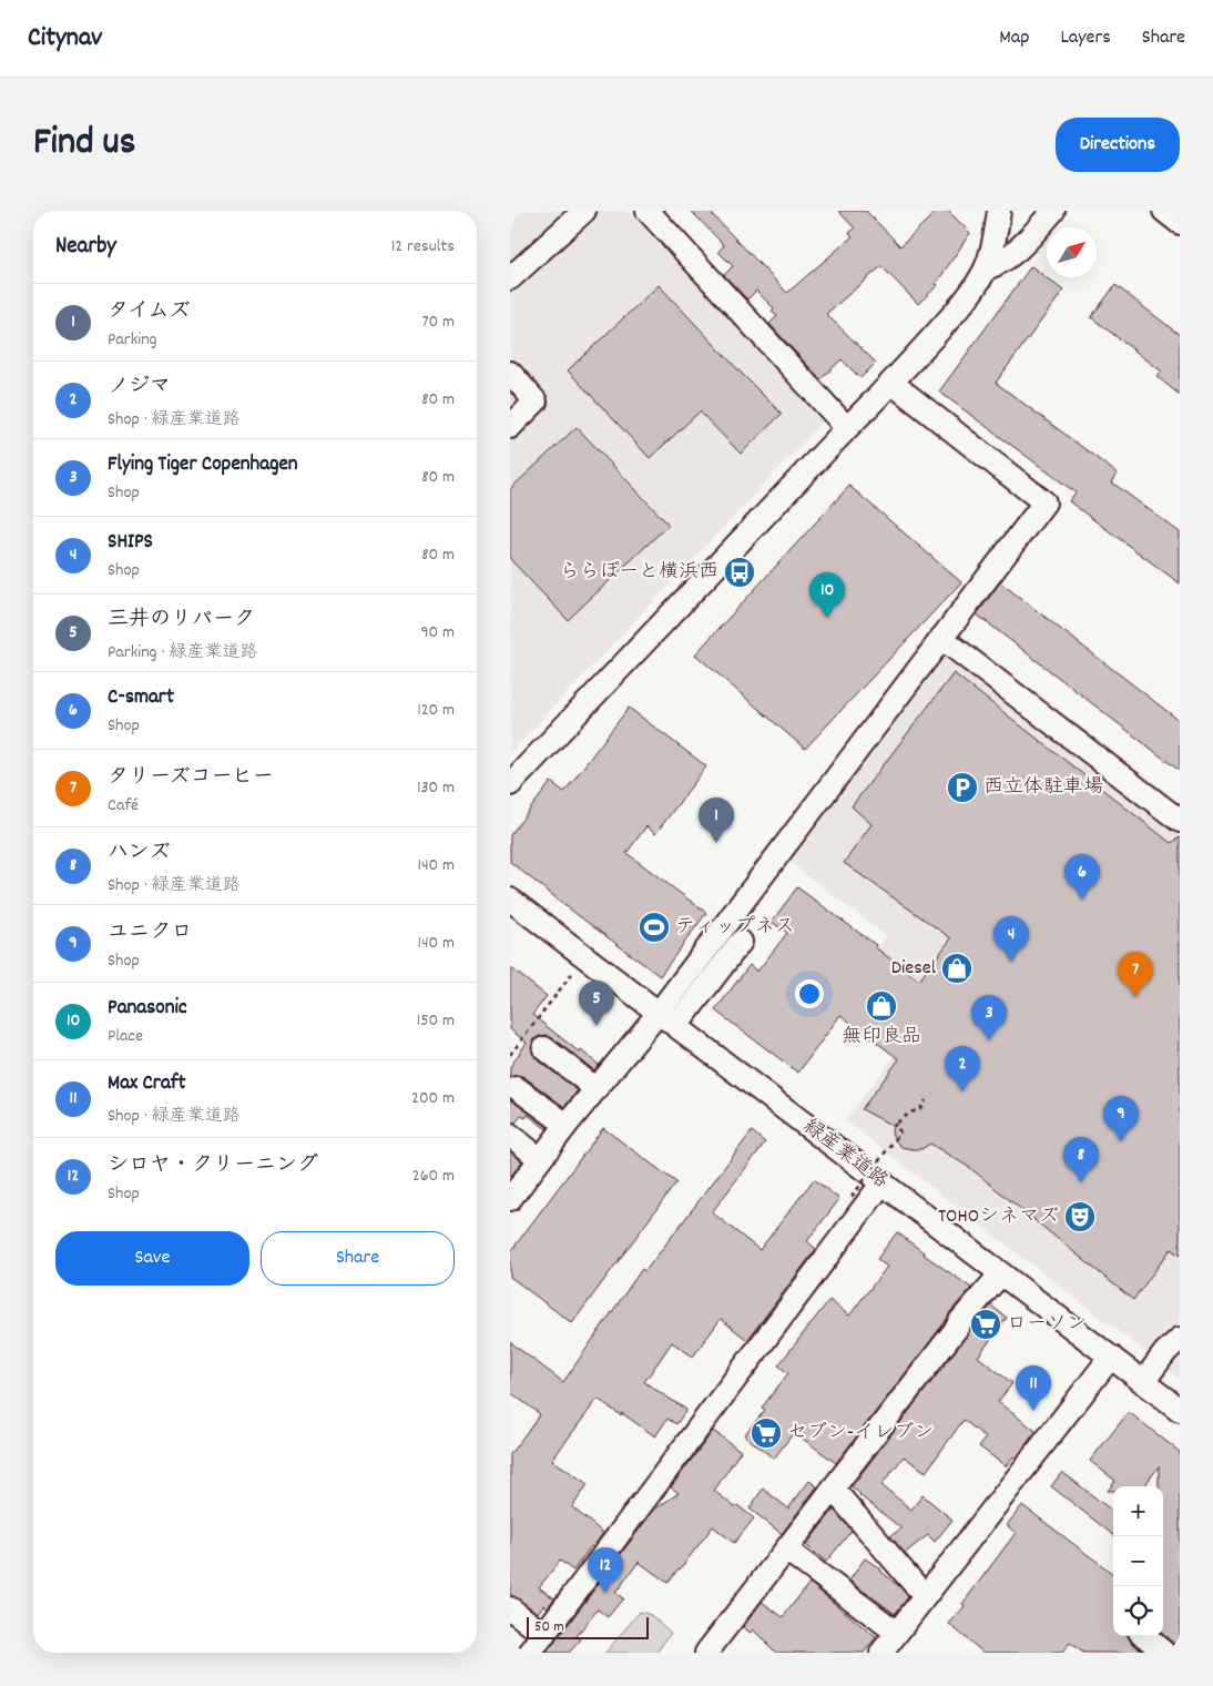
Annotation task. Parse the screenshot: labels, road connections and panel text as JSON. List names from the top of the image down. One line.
{"streets":{"street":["緑産業道路"]},"places":{"bus stop":["ららぽーと横浜西"],"parking":["西立体駐車場"],"sports":["ティップネス"],"shop":["Diesel","無印良品"],"theatre":["TOHOシネマズ"],"supermarket":["ローソン","セブン-イレブン"]},"scale_bar":"50 m","north":"top right","page":{"header":"Citynav","nav":["Map","Layers","Share"],"title":"Find us","buttons":["Directions",["Save","Share"]],"heading":["Nearby","12 results"],"list":[{"mark":"1","name":"タイムズ","note":"Parking","value":"70 m"},{"mark":"2","name":"ノジマ","note":"Shop · 緑産業道路","value":"80 m"},{"mark":"3","name":"Flying Tiger Copenhagen","note":"Shop","value":"80 m"},{"mark":"4","name":"SHIPS","note":"Shop","value":"80 m"},{"mark":"5","name":"三井のリパーク","note":"Parking · 緑産業道路","value":"90 m"},{"mark":"6","name":"C-smart","note":"Shop","value":"120 m"},{"mark":"7","name":"タリーズコーヒー","note":"Café","value":"130 m"},{"mark":"8","name":"ハンズ","note":"Shop · 緑産業道路","value":"140 m"},{"mark":"9","name":"ユニクロ","note":"Shop","value":"140 m"},{"mark":"10","name":"Panasonic","note":"Place","value":"150 m"},{"mark":"11","name":"Max Craft","note":"Shop · 緑産業道路","value":"200 m"},{"mark":"12","name":"シロヤ・クリーニング","note":"Shop","value":"260 m"}],"pins":["10","1","6","4","7","5","3","2","9","8","11","12"],"map_buttons":["+","−"],"scale":"50 m"}}
